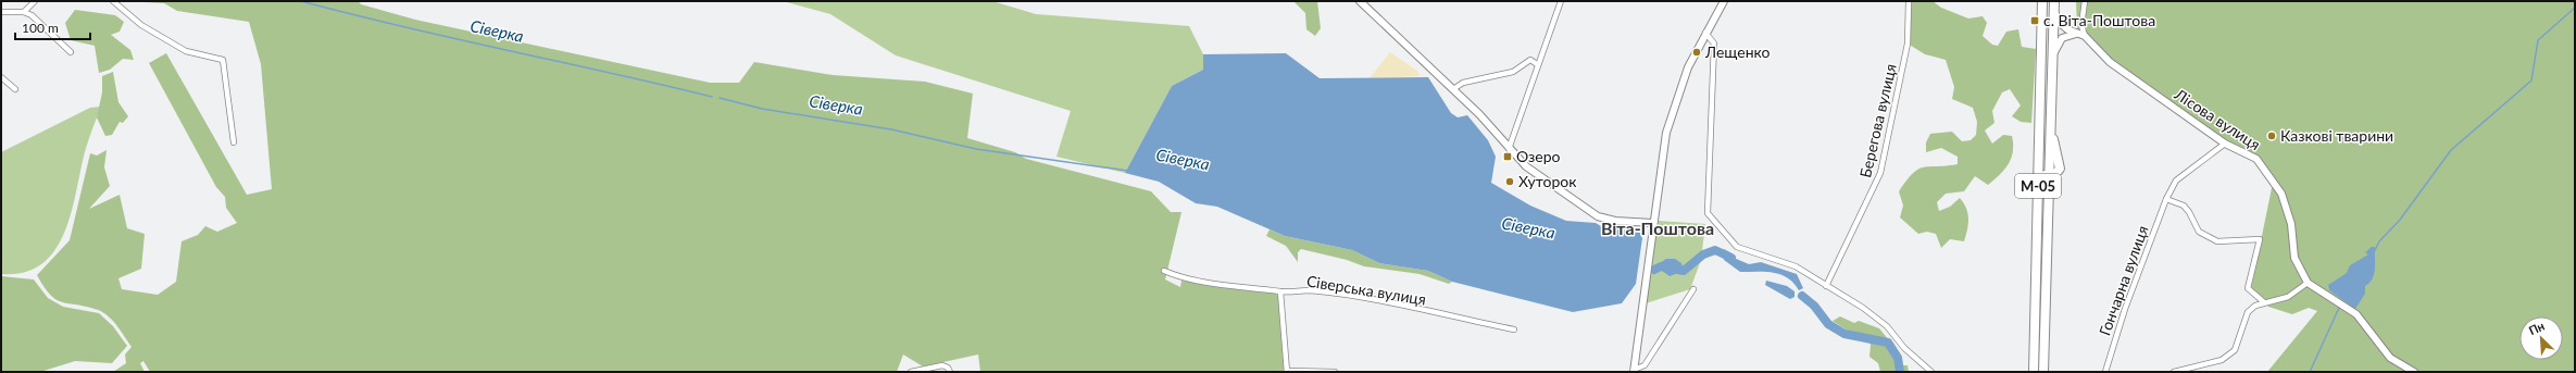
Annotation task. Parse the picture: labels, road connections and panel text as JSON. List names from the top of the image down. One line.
{"streets":{"highway":["М-05"],"street":["Лісова вулиця","Берегова вулиця","Гончарна вулиця","Сіверська вулиця"]},"crossings":[["Лісова вулиця","Гончарна вулиця"]],"districts":["Віта-Поштова"],"water":["Сіверка"],"places":{"transit":["с. Віта-Поштова","Озеро"],"other":["Лещенко","Казкові тварини","Хуторок"]},"scale_bar":"100 m","north":"top left"}
